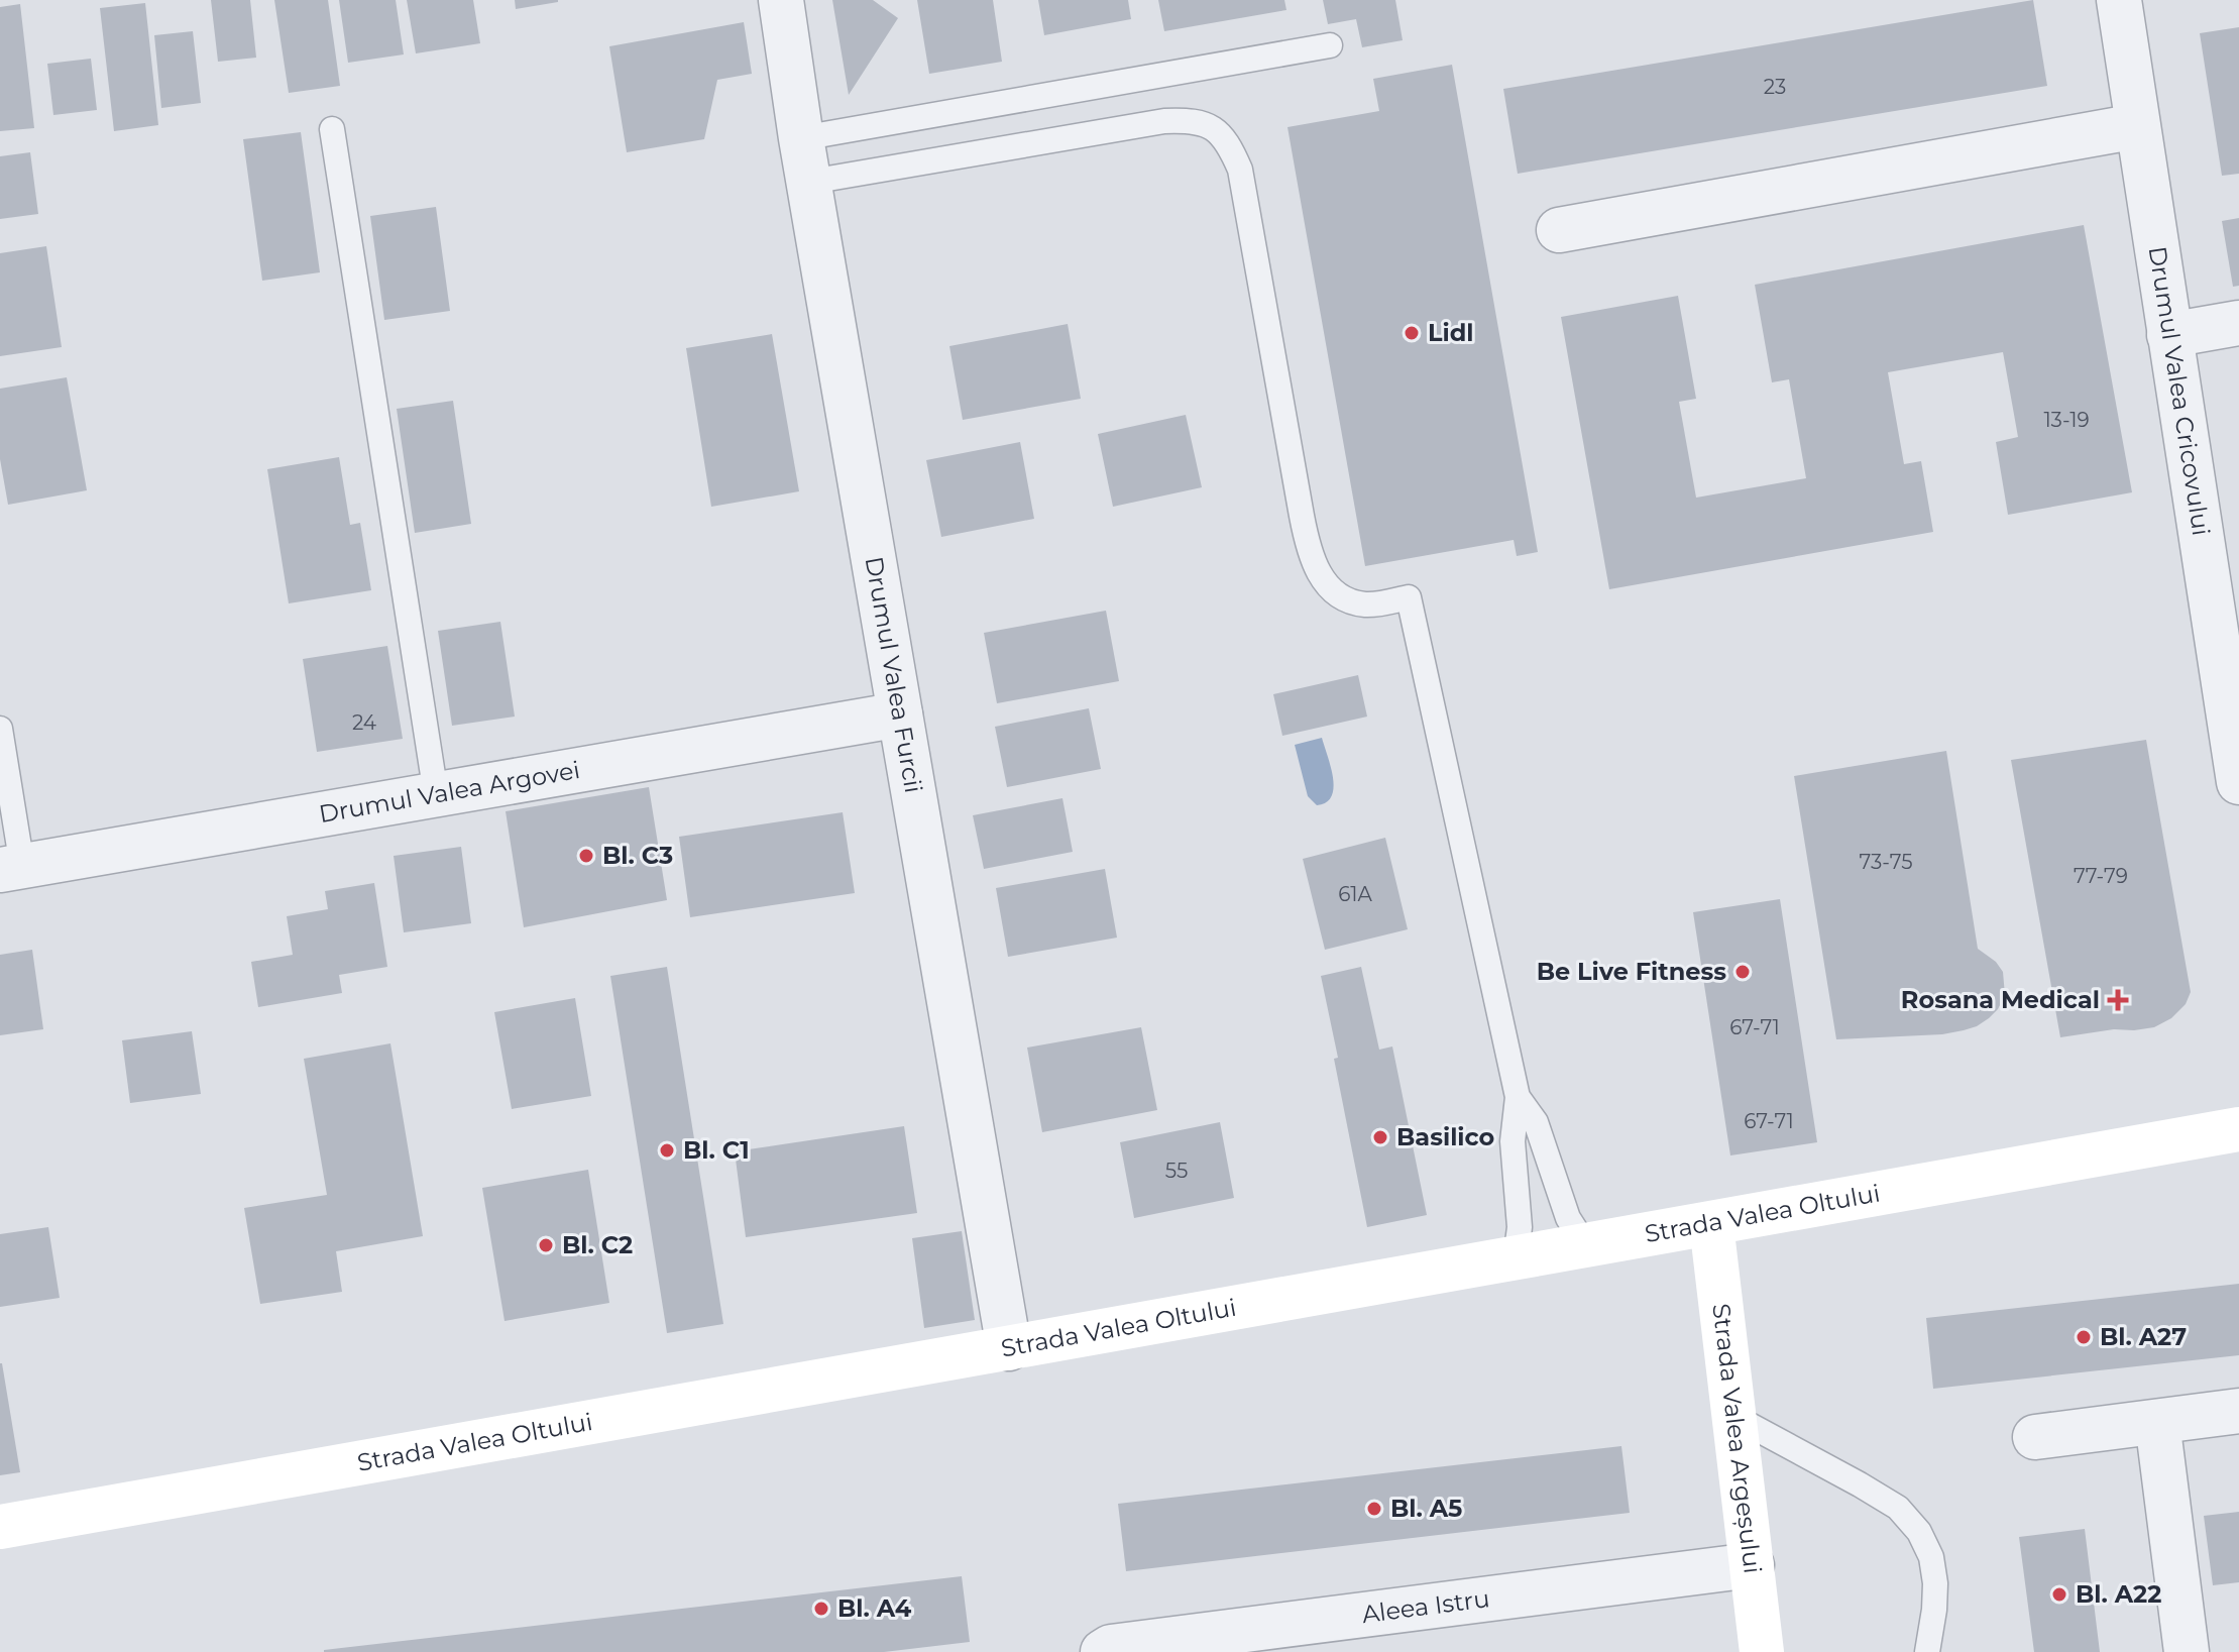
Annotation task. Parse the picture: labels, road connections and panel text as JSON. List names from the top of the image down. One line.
{"streets":{"main road":["Strada Valea Oltului","Strada Valea Argeșului"],"street":["Drumul Valea Cricovului","Drumul Valea Furcii","Drumul Valea Argovei","Aleea Istru"]},"crossings":[["Drumul Valea Furcii","Drumul Valea Argovei"],["Drumul Valea Furcii","Strada Valea Oltului"],["Strada Valea Oltului","Strada Valea Argeșului"],["Strada Valea Argeșului","Aleea Istru"]],"places":{"other":["Lidl","Bl. C3","Be Live Fitness","Basilico","Bl. C1","Bl. C2","Bl. A27","Bl. A5","Bl. A22","Bl. A4"],"health":["Rosana Medical"]},"house_numbers":["23","13-19","24","73-75","77-79","61A","67-71","67-71","55"]}
